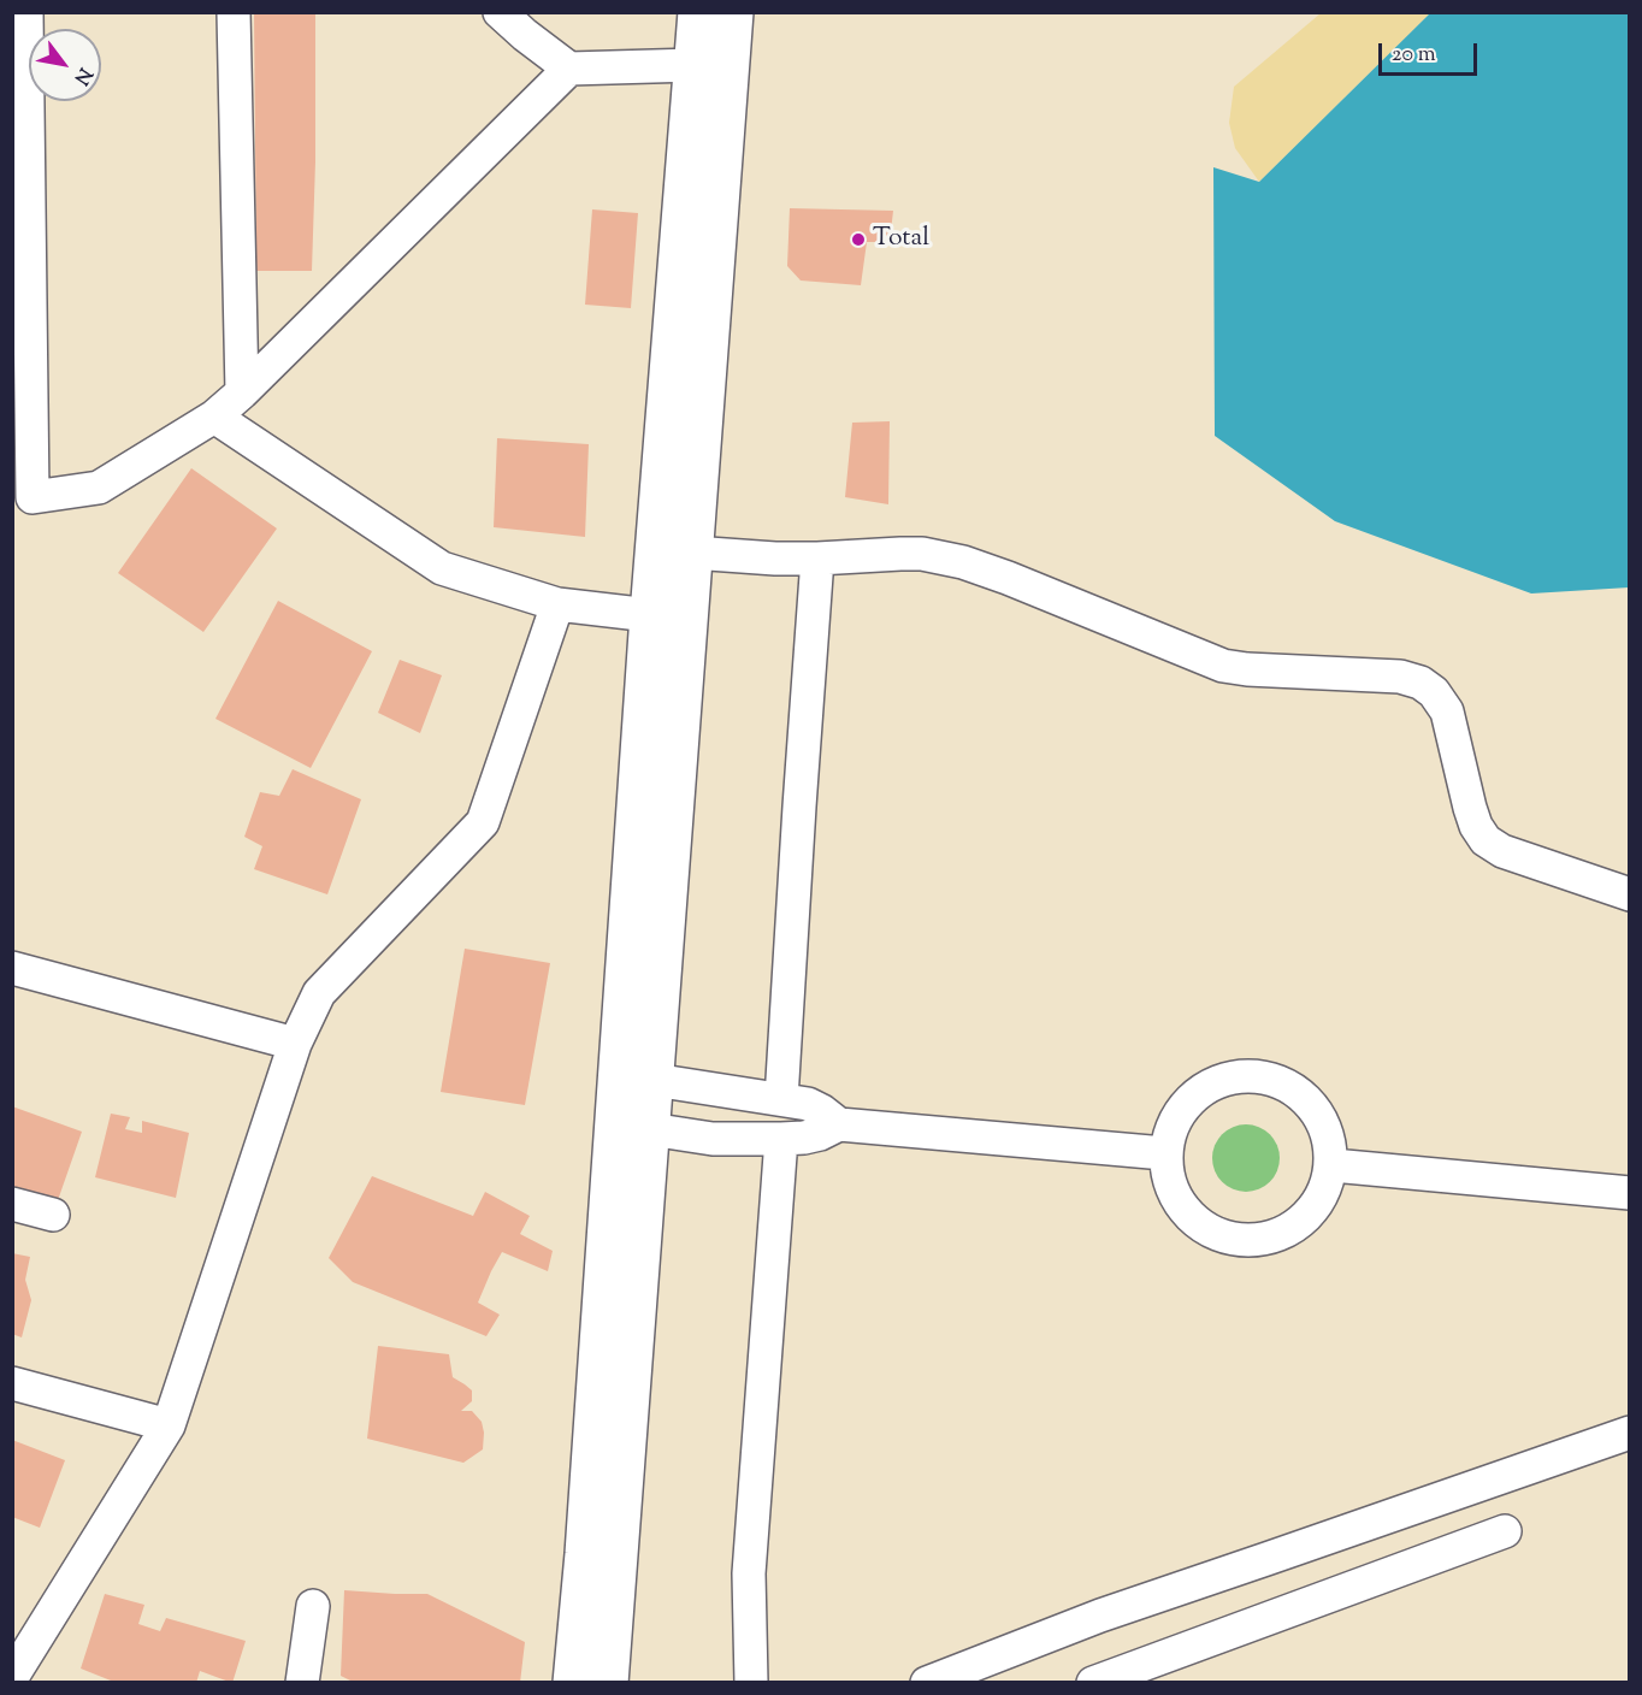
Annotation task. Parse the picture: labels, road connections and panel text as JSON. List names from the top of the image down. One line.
{"places":["Total"],"scale_bar":"20 m","north":"bottom right"}
